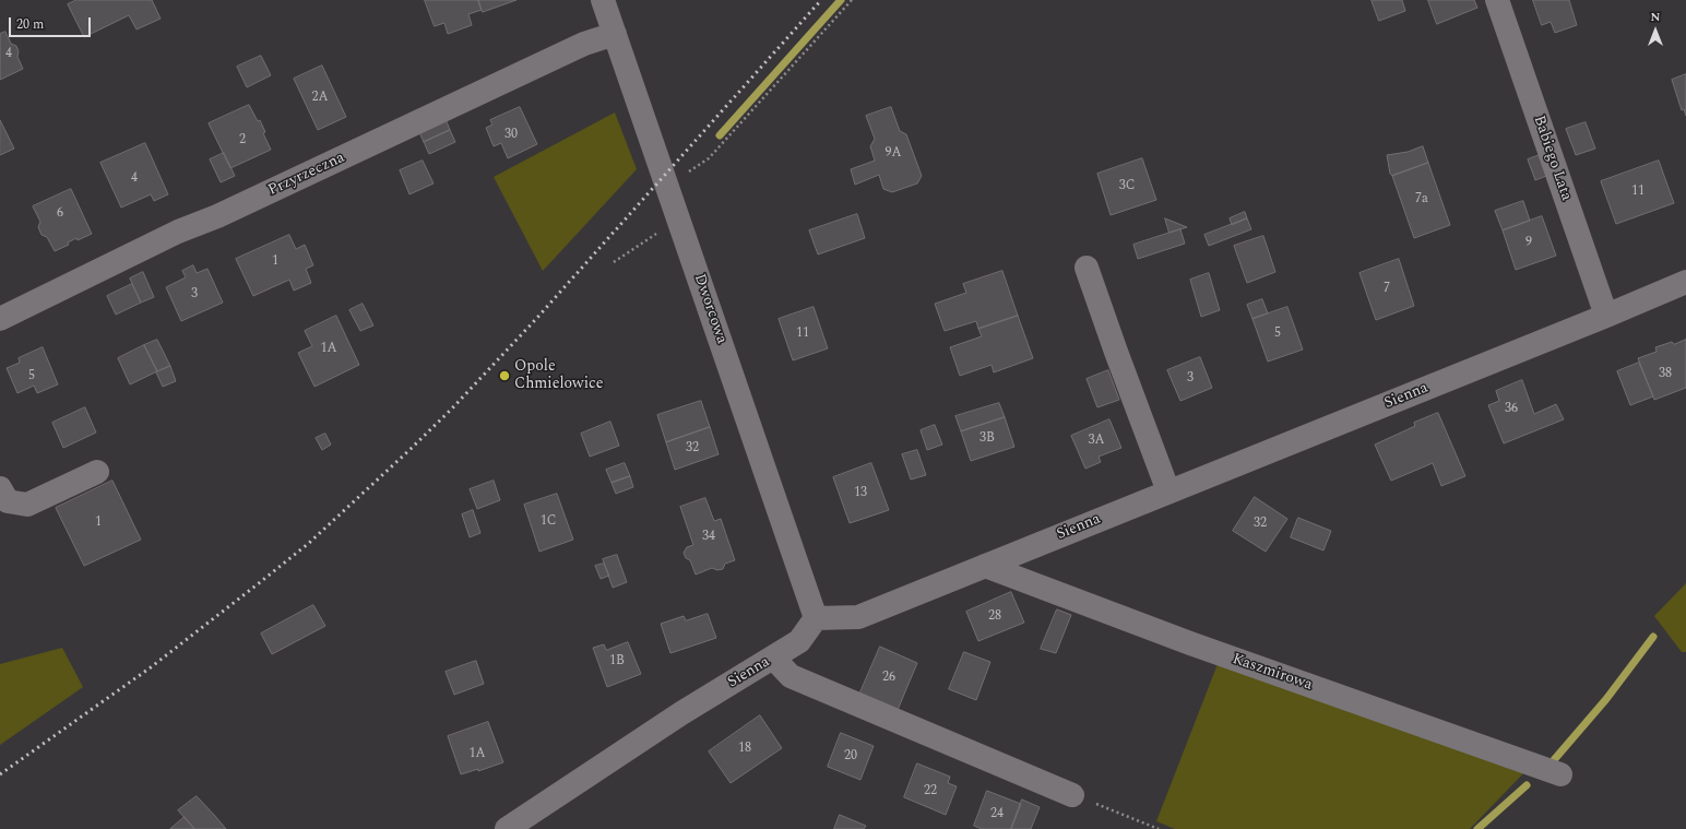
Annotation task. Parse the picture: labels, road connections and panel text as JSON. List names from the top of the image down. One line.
{"streets":{"street":["Babiego Lata","Przyrzeczna","Dworcowa","Sienna","Kaszmirowa"]},"crossings":[["Babiego Lata","Sienna"],["Przyrzeczna","Dworcowa"],["Dworcowa","Sienna"],["Sienna","Kaszmirowa"]],"places":["Opole Chmielowice"],"house_numbers":["4","2A","30","2","9A","4","3C","11","7a","6","9","1","7","3","11","5","1A","38","5","3","36","3B","3A","32","13","1C","1","32","34","28","1B","26","18","1A","20","22","24"],"scale_bar":"20 m","north":"top"}
